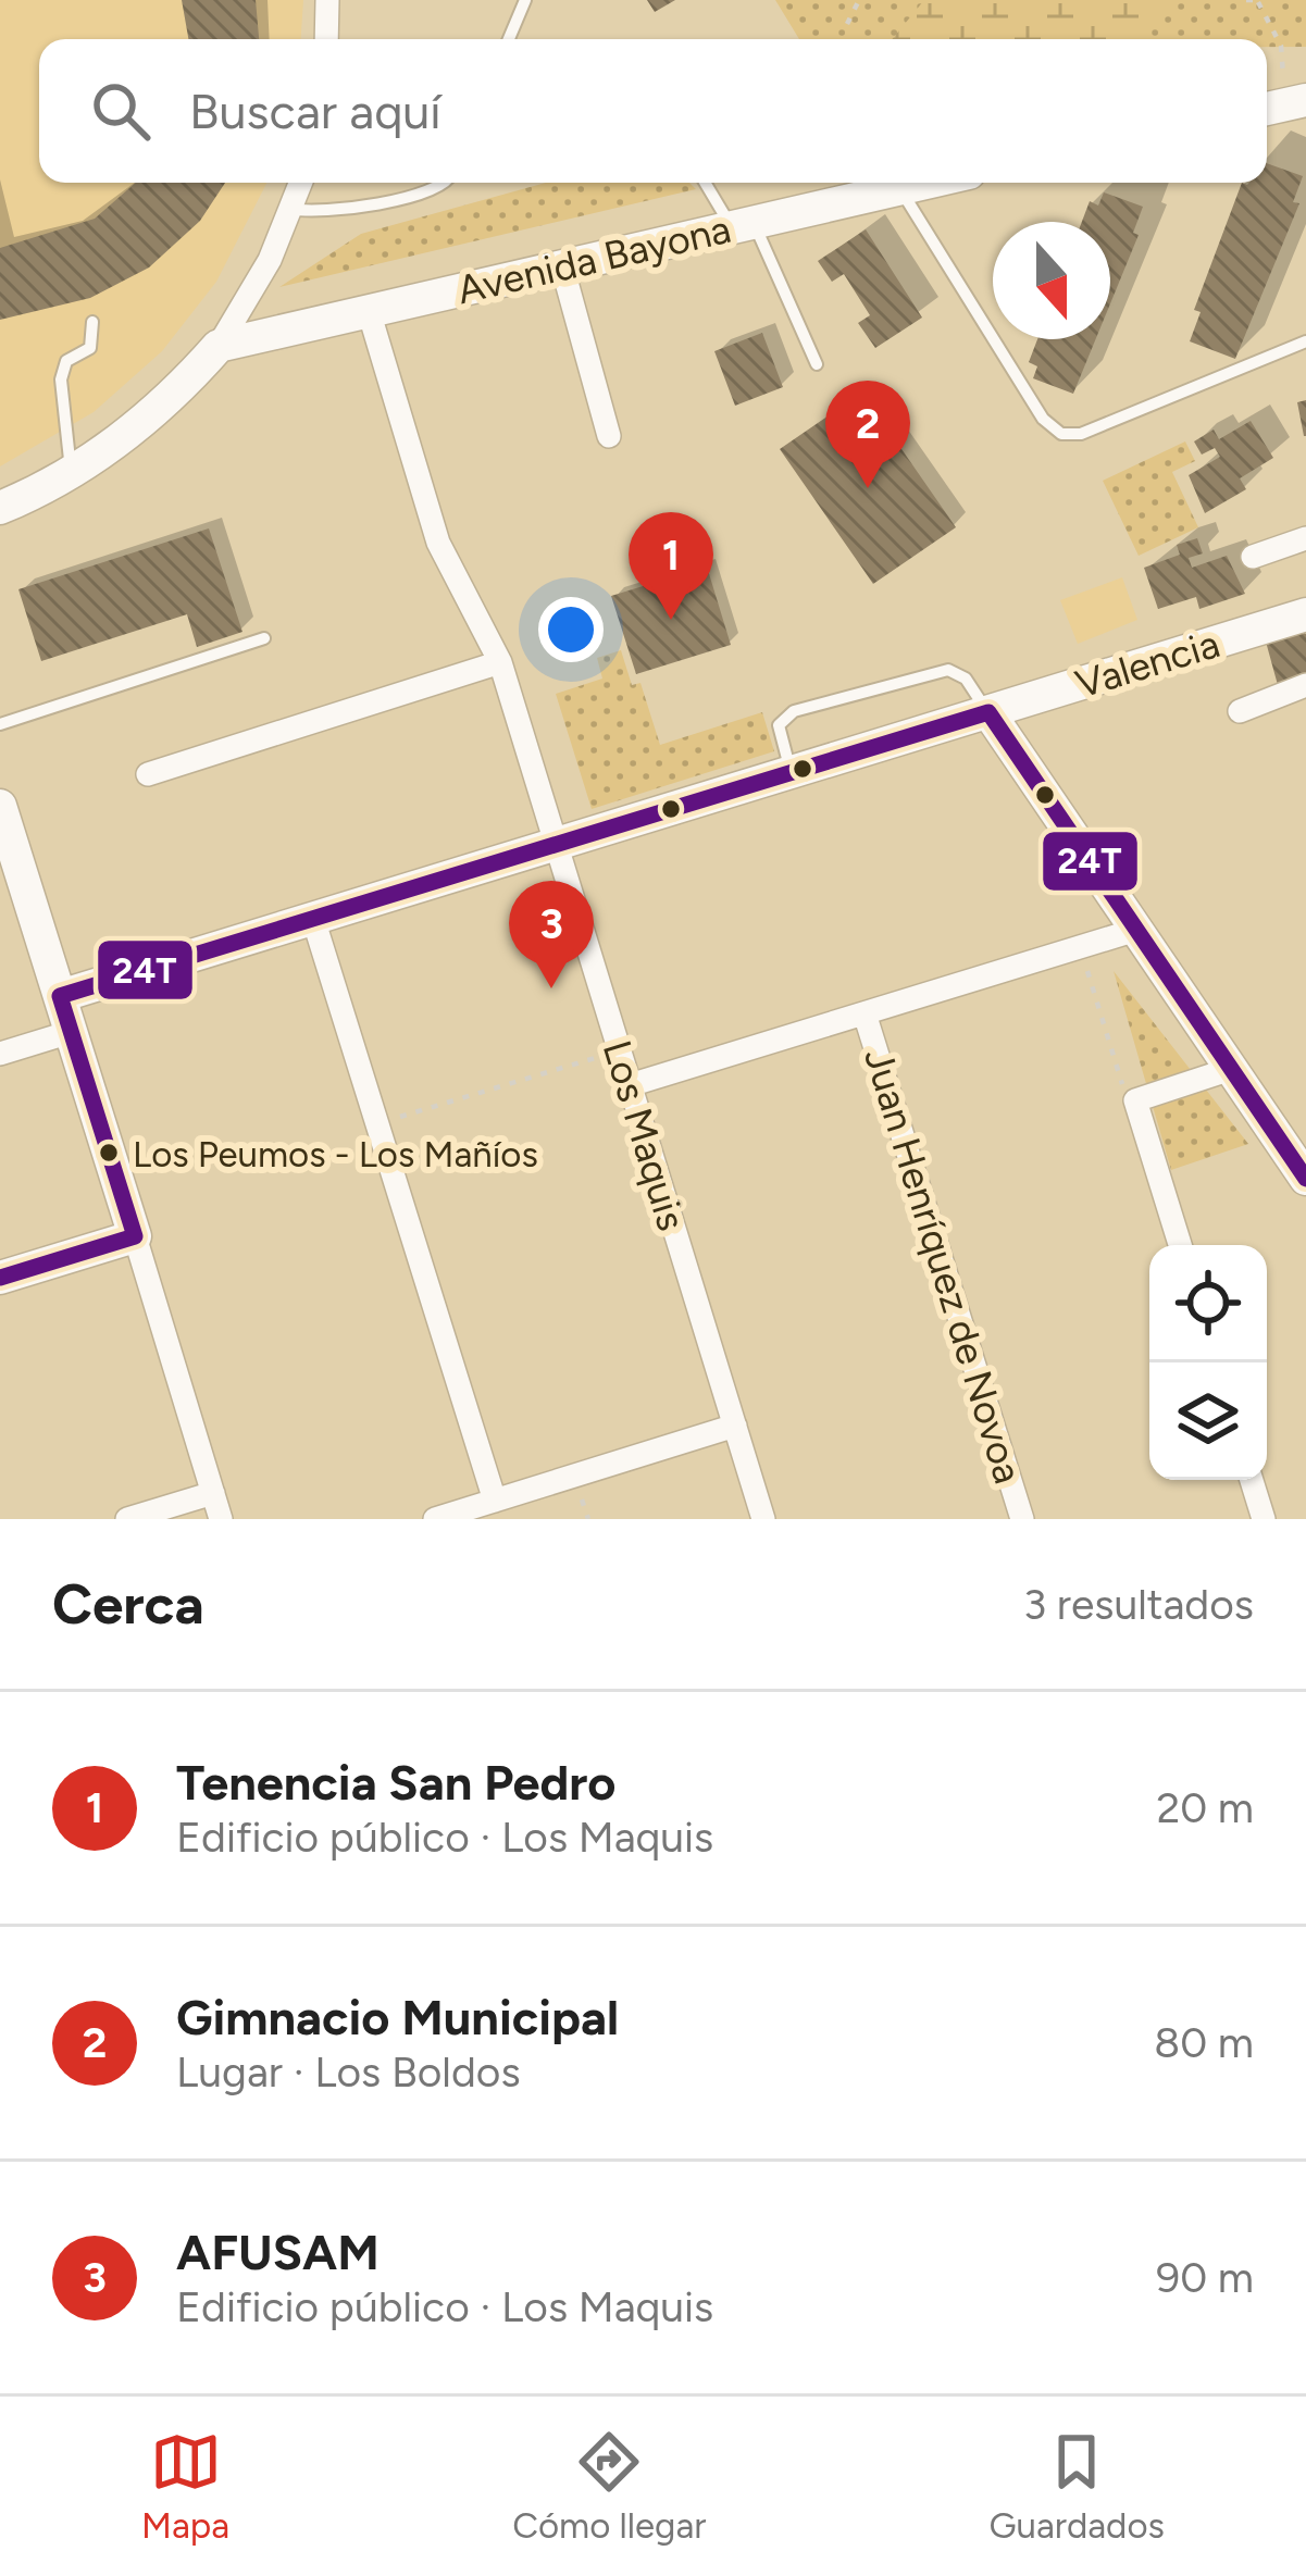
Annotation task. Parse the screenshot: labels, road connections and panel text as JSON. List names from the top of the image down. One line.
{"streets":{"street":["Avenida Bayona","Valencia","Los Maquis","Juan Henríquez de Novoa"]},"crossings":[["Avenida Bayona","Los Maquis"],["Valencia","Los Maquis"]],"places":["Los Peumos - Los Mañíos"],"lines":["transit line 24T"],"north":"bottom","page":{"search":"Buscar aquí","pins":["2","1","3"],"heading":["Cerca","3 resultados"],"list":[{"mark":"1","name":"Tenencia San Pedro","note":"Edificio público · Los Maquis","value":"20 m"},{"mark":"2","name":"Gimnacio Municipal","note":"Lugar · Los Boldos","value":"80 m"},{"mark":"3","name":"AFUSAM","note":"Edificio público · Los Maquis","value":"90 m"}],"nav":["Mapa","Cómo llegar","Guardados"]}}
